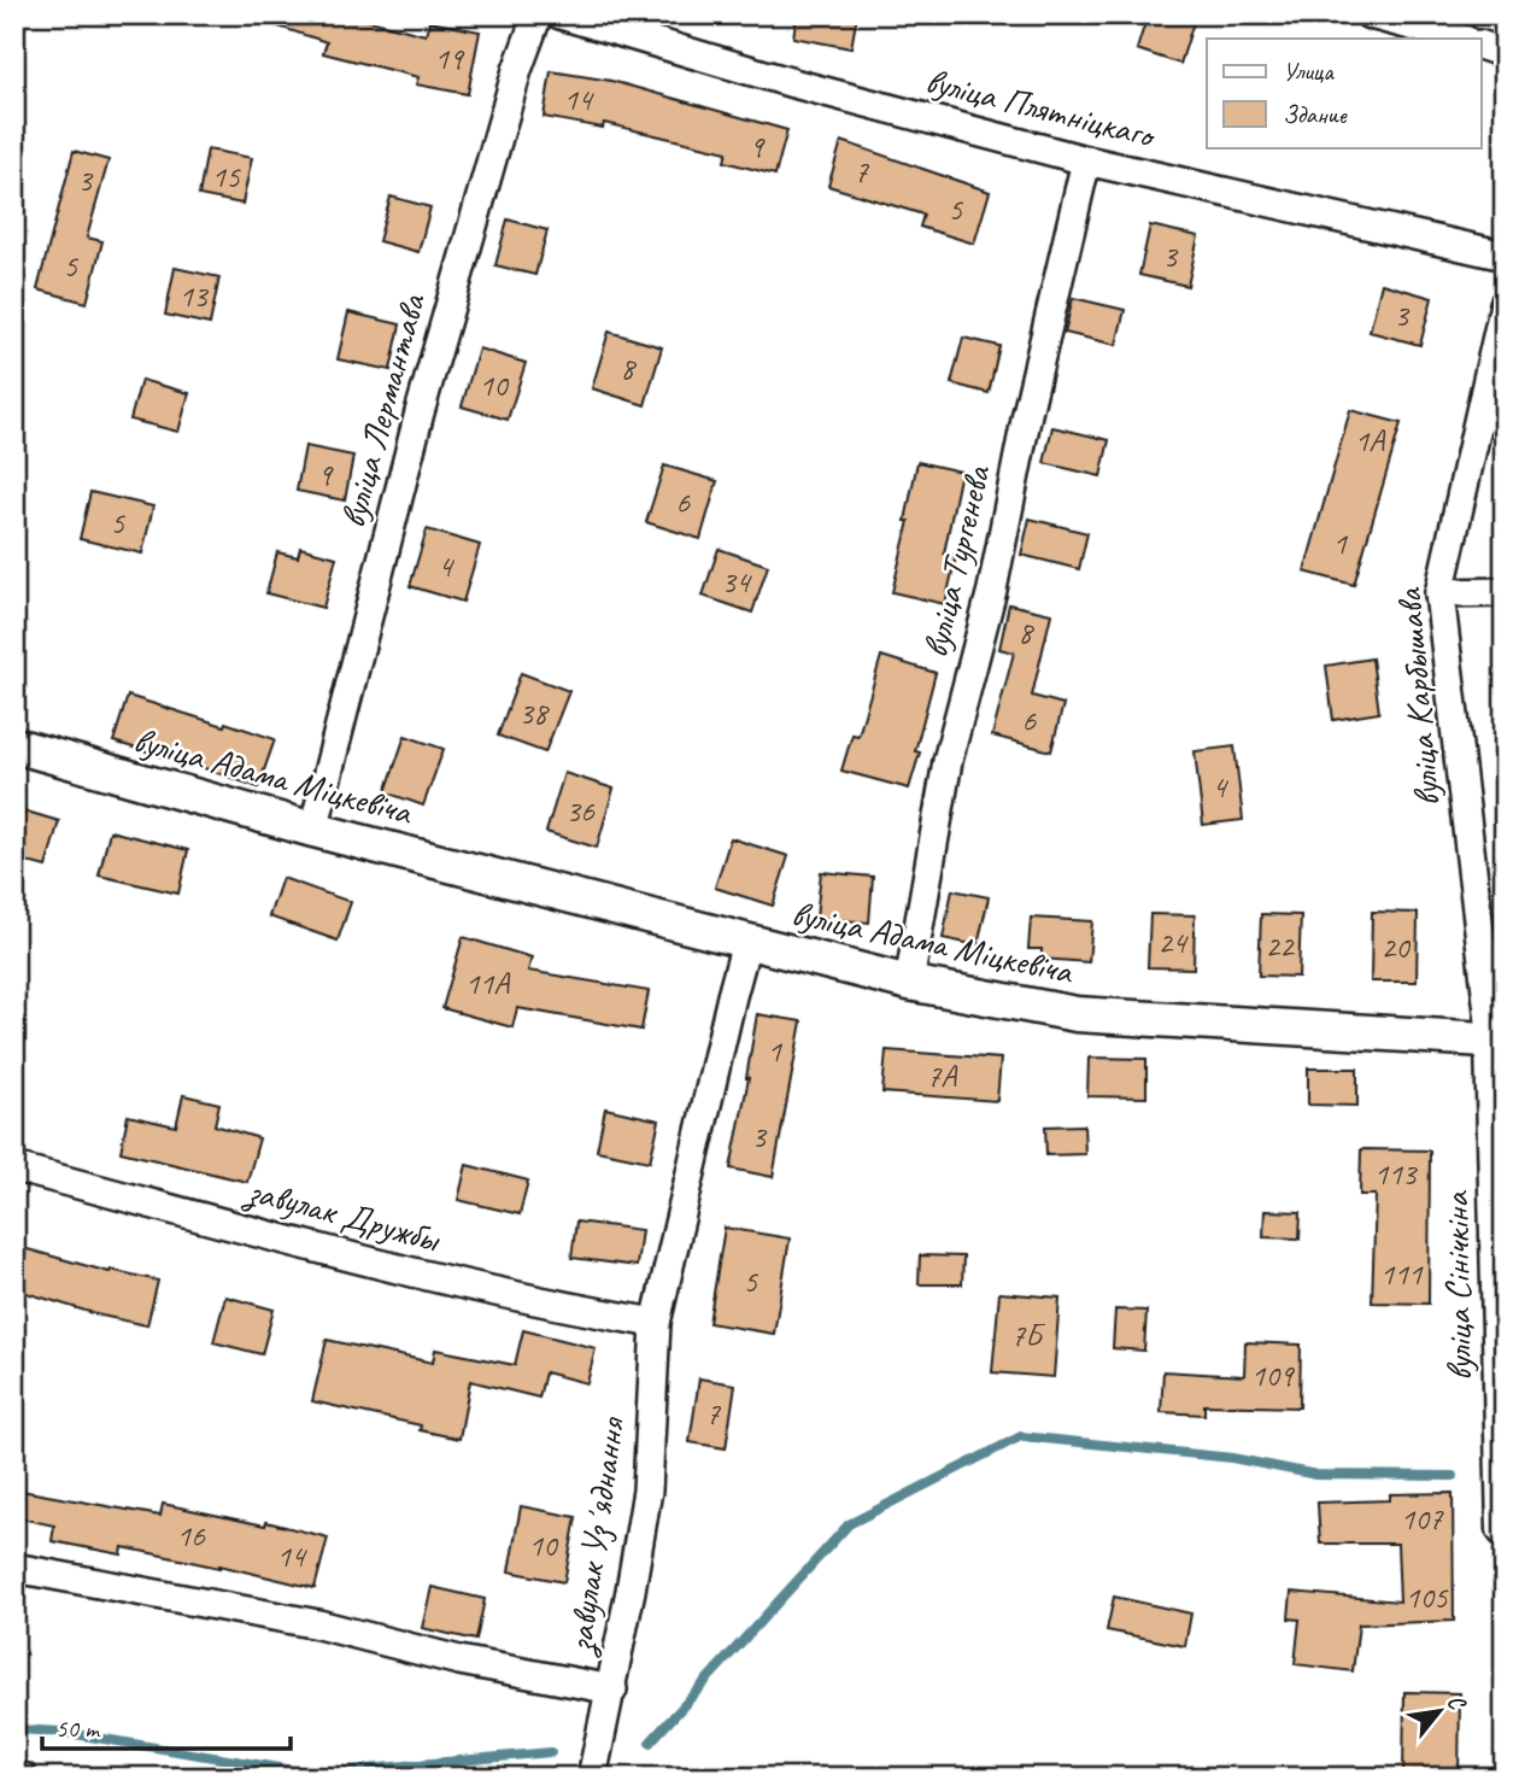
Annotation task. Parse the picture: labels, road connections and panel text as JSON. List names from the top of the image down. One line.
{"streets":{"street":["вуліца Плятніцкаго","вуліца Лермантава","вуліца Тургенева","вуліца Карбышава","вуліца Адама Міцкевіча","завулак Дружбы","вуліца Сінічкіна","завулак Узʼяднання"]},"crossings":[["вуліца Плятніцкаго","вуліца Тургенева"],["вуліца Лермантава","вуліца Адама Міцкевіча"],["вуліца Тургенева","вуліца Адама Міцкевіча"],["вуліца Карбышава","вуліца Адама Міцкевіча"],["вуліца Карбышава","вуліца Сінічкіна"],["вуліца Адама Міцкевіча","вуліца Сінічкіна"],["вуліца Адама Міцкевіча","завулак Узʼяднання"],["завулак Дружбы","завулак Узʼяднання"]],"house_numbers":["19","14","9","7","15","3","5","3","5","13","3","8","10","1А","9","6","5","1","4","34","8","38","6","4","36","24","22","20","11А","1","7А","3","113","111","5","7Б","109","7","107","16","10","14","105"],"legend":["Улица","Здание"],"scale_bar":"50 m","north":"top right"}
